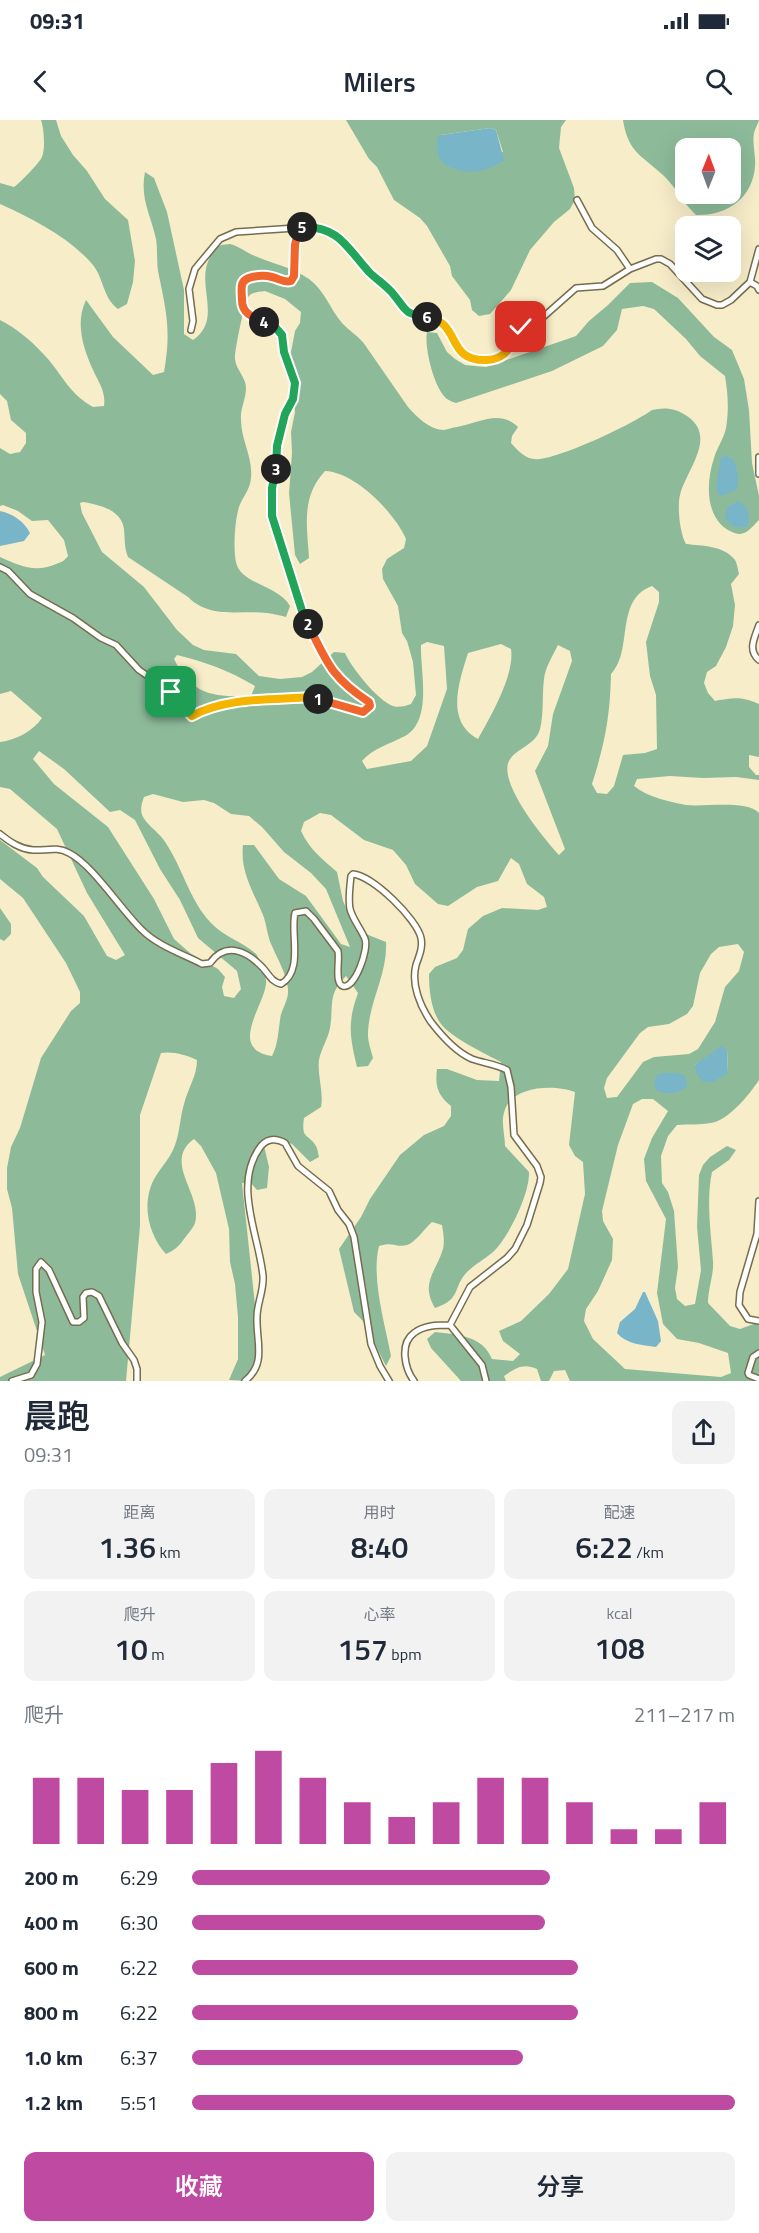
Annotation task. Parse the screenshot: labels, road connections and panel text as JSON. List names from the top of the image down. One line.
{"north":"top","page":{"status":"09:31","header":"Milers","pins":["5","6","4","3","2","1"],"heading":["晨跑","09:31"],"stats":[["距离","1.36 km"],["用时","8:40"],["配速","6:22 /km"],["爬升","10 m"],["心率","157 bpm"],["kcal","108"]],"chart":["爬升","211–217 m"],"list":[{"name":"200 m","note":"6:29"},{"name":"400 m","note":"6:30"},{"name":"600 m","note":"6:22"},{"name":"800 m","note":"6:22"},{"name":"1.0 km","note":"6:37"},{"name":"1.2 km","note":"5:51"}],"buttons":["收藏","分享"]}}
